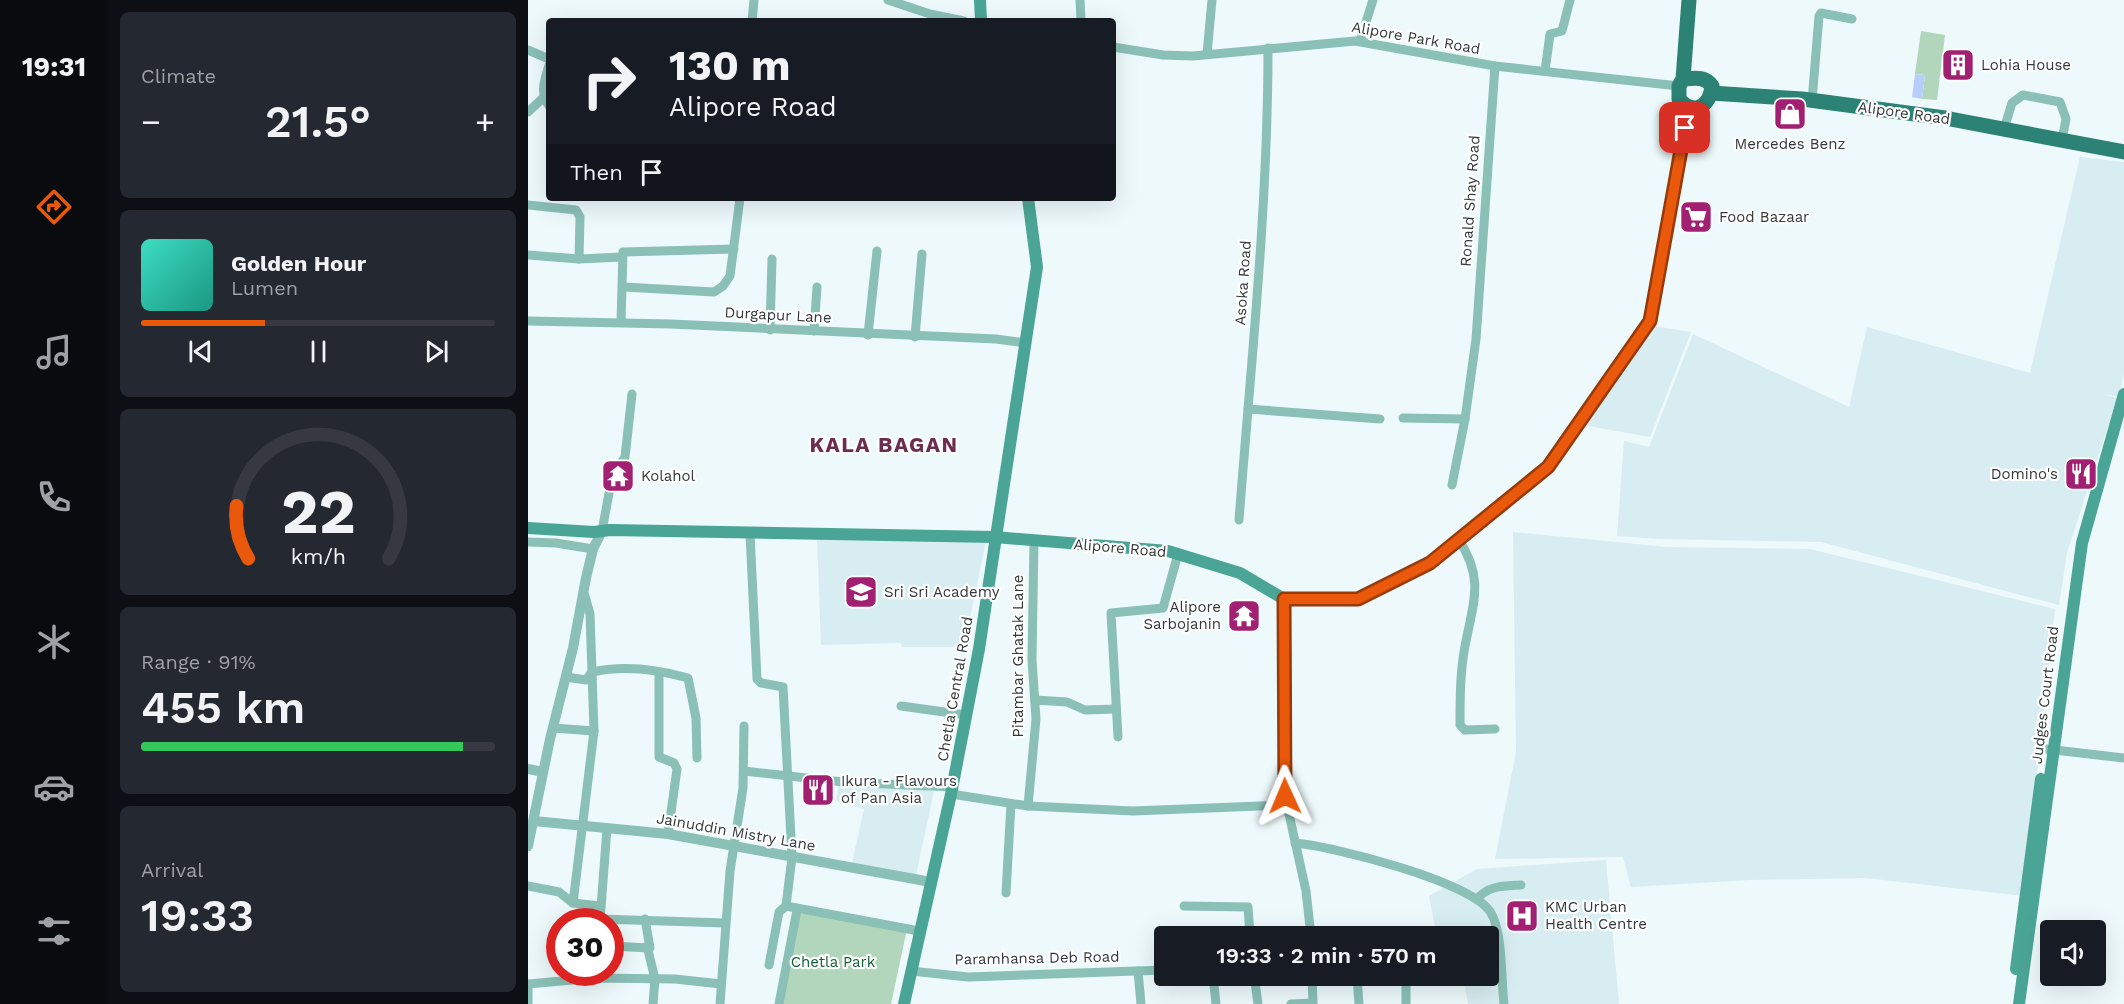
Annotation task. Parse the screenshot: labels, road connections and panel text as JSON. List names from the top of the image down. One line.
{"streets":{"highway":["Alipore Road"],"main road":["Chetla Central Road","Judges Court Road"],"street":["Alipore Park Road","Ronald Shay Road","Asoka Road","Durgapur Lane","Pitambar Ghatak Lane","Jainuddin Mistry Lane","Paramhansa Deb Road"]},"crossings":[["Alipore Park Road","Alipore Road"],["Alipore Park Road","Ronald Shay Road"],["Alipore Park Road","Asoka Road"],["Alipore Road","Pitambar Ghatak Lane"],["Alipore Road","Chetla Central Road"],["Durgapur Lane","Chetla Central Road"],["Chetla Central Road","Jainuddin Mistry Lane"],["Chetla Central Road","Paramhansa Deb Road"]],"districts":["KALA BAGAN"],"parks":["Chetla Park"],"places":{"building":["Lohia House"],"shop":["Mercedes Benz"],"supermarket":["Food Bazaar"],"restaurant":["Domino's","Ikura - Flavours of Pan Asia"],"temple":["Kolahol","Alipore Sarbojanin"],"school or university":["Sri Sri Academy"],"hospital":["KMC Urban Health Centre"]},"page":{"tabs":"19:31","tile":["Climate",["Range · 91%","455 km"],["Arrival","19:33"]],"turn":["130 m","Alipore Road"],"heat":["−","21.5°","+"],"then":"Then","song":["Golden Hour","Lumen"],"limit":"30","trip":"19:33 · 2 min · 570 m","gauge":["22","km/h"]}}
